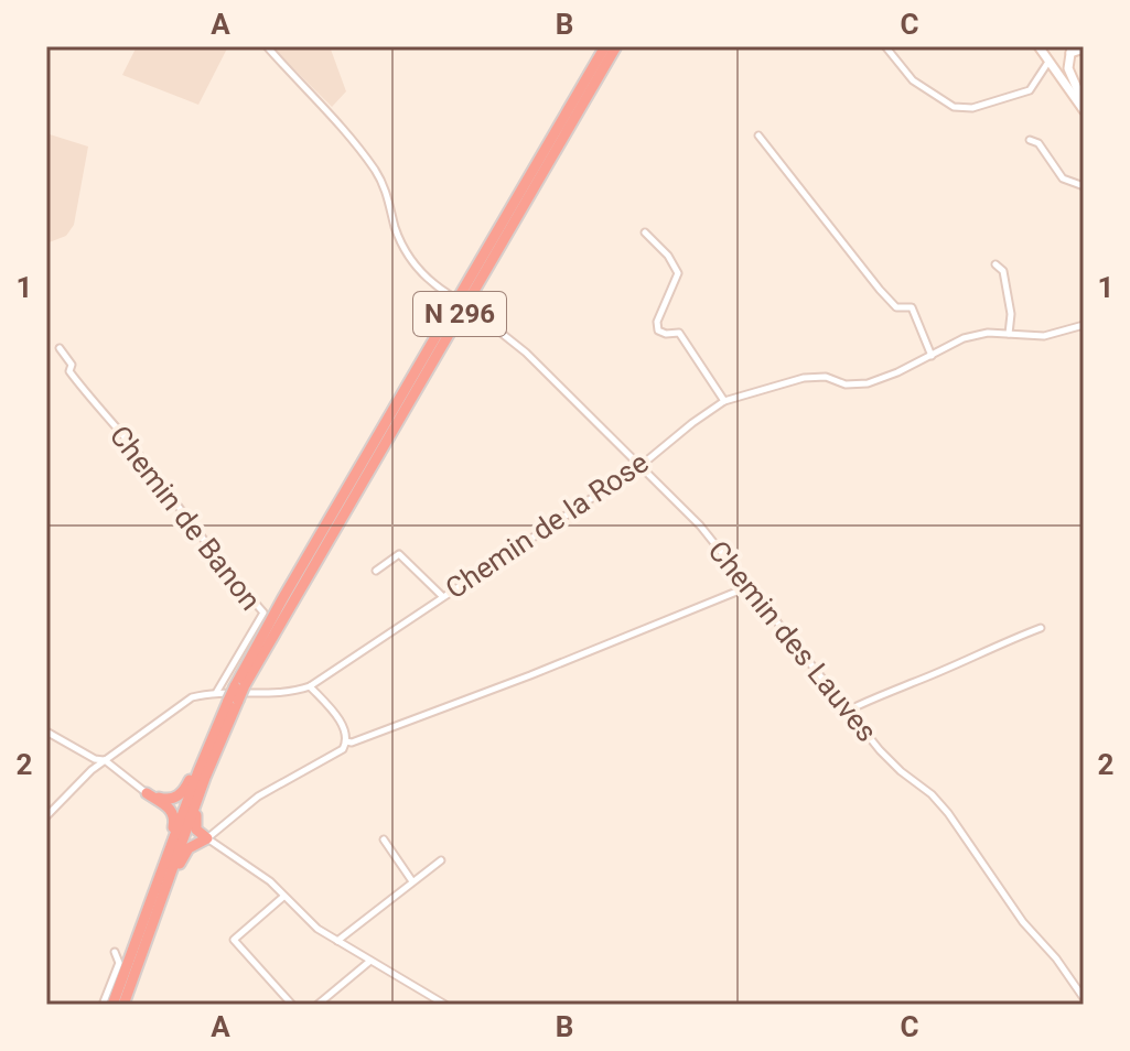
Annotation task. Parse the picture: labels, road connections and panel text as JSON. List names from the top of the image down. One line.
{"streets":{"highway":["N 296"],"street":["Chemin de Banon","Chemin de la Rose","Chemin des Lauves"]},"crossings":[["Chemin de Banon","Chemin de la Rose"],["Chemin de la Rose","Chemin des Lauves"]],"grid":{"columns":["A","B","C"],"rows":["1","2"]}}
